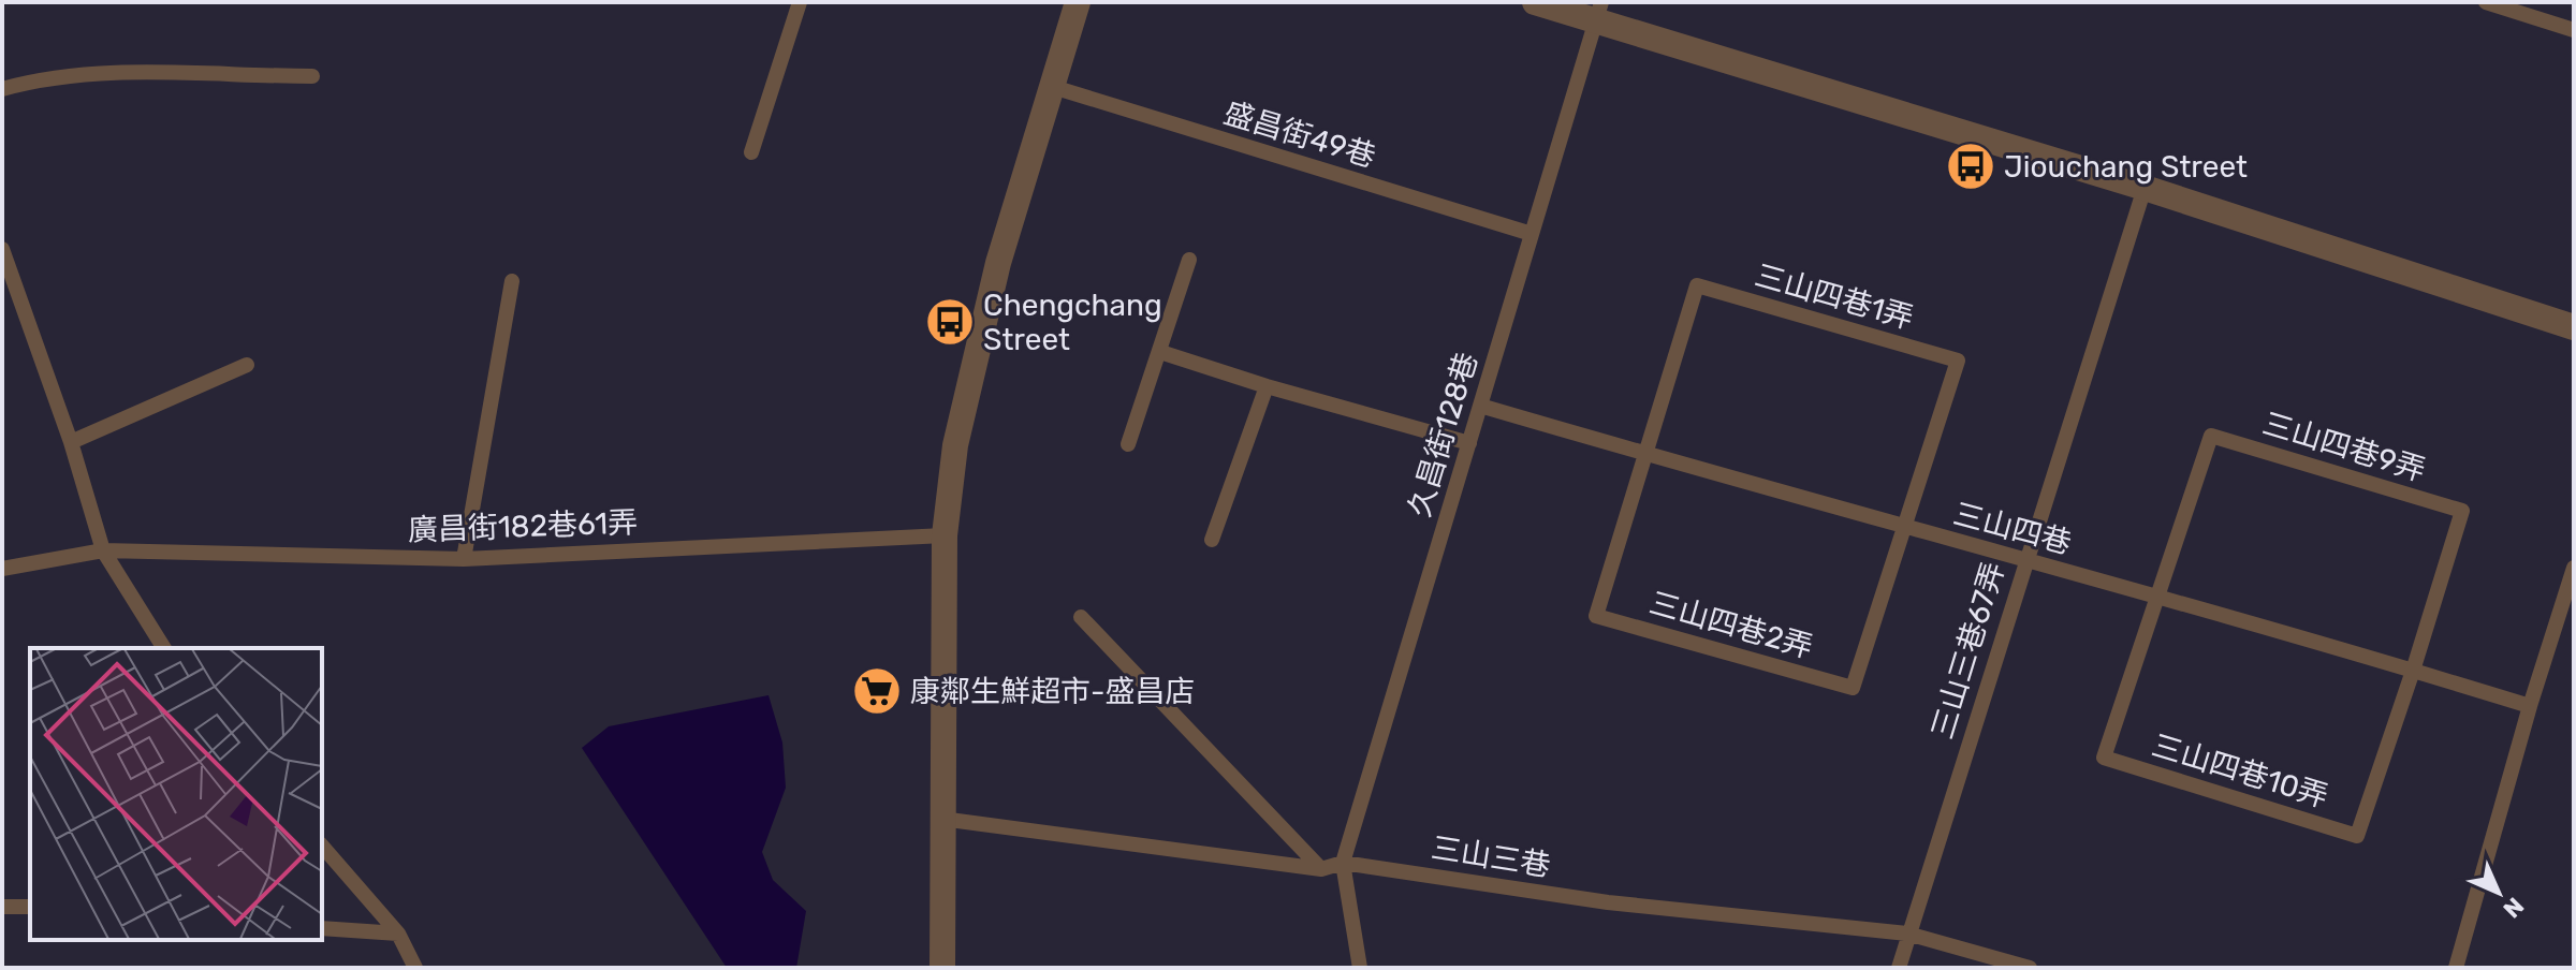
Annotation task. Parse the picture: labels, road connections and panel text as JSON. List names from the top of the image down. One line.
{"streets":{"lane":["盛昌街49巷","三山四巷1弄","久昌街128巷","三山四巷9弄","廣昌街182巷61弄","三山四巷","三山四巷2弄","三山三巷67弄","三山四巷10弄","三山三巷"]},"crossings":[["盛昌街49巷","久昌街128巷"],["三山四巷1弄","三山四巷"],["三山四巷1弄","三山四巷2弄"],["久昌街128巷","三山四巷"],["久昌街128巷","三山三巷"],["三山四巷9弄","三山四巷"],["三山四巷9弄","三山四巷10弄"],["三山四巷","三山四巷2弄"],["三山四巷","三山三巷67弄"],["三山四巷","三山四巷10弄"],["三山三巷67弄","三山三巷"]],"places":{"bus stop":["Jiouchang Street","Chengchang Street"],"supermarket":["康鄰生鮮超市-盛昌店"]},"north":"bottom right"}
